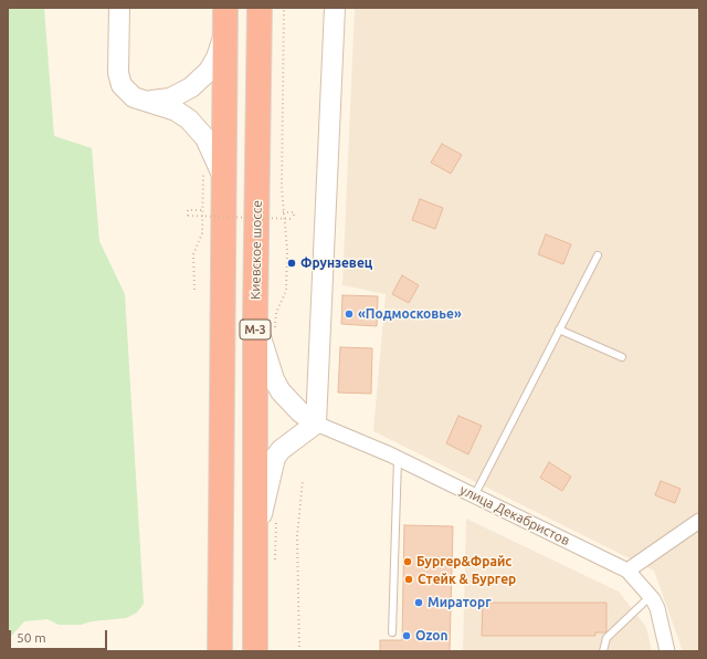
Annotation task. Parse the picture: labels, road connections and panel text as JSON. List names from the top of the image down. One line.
{"streets":{"highway":["Киевское шоссе","М-3"],"street":["улица Декабристов"]},"places":["Фрунзевец","«Подмосковье»","Бургер&Фрайс","Стейк & Бургер","Мираторг","Ozon"],"scale_bar":"50 m"}
